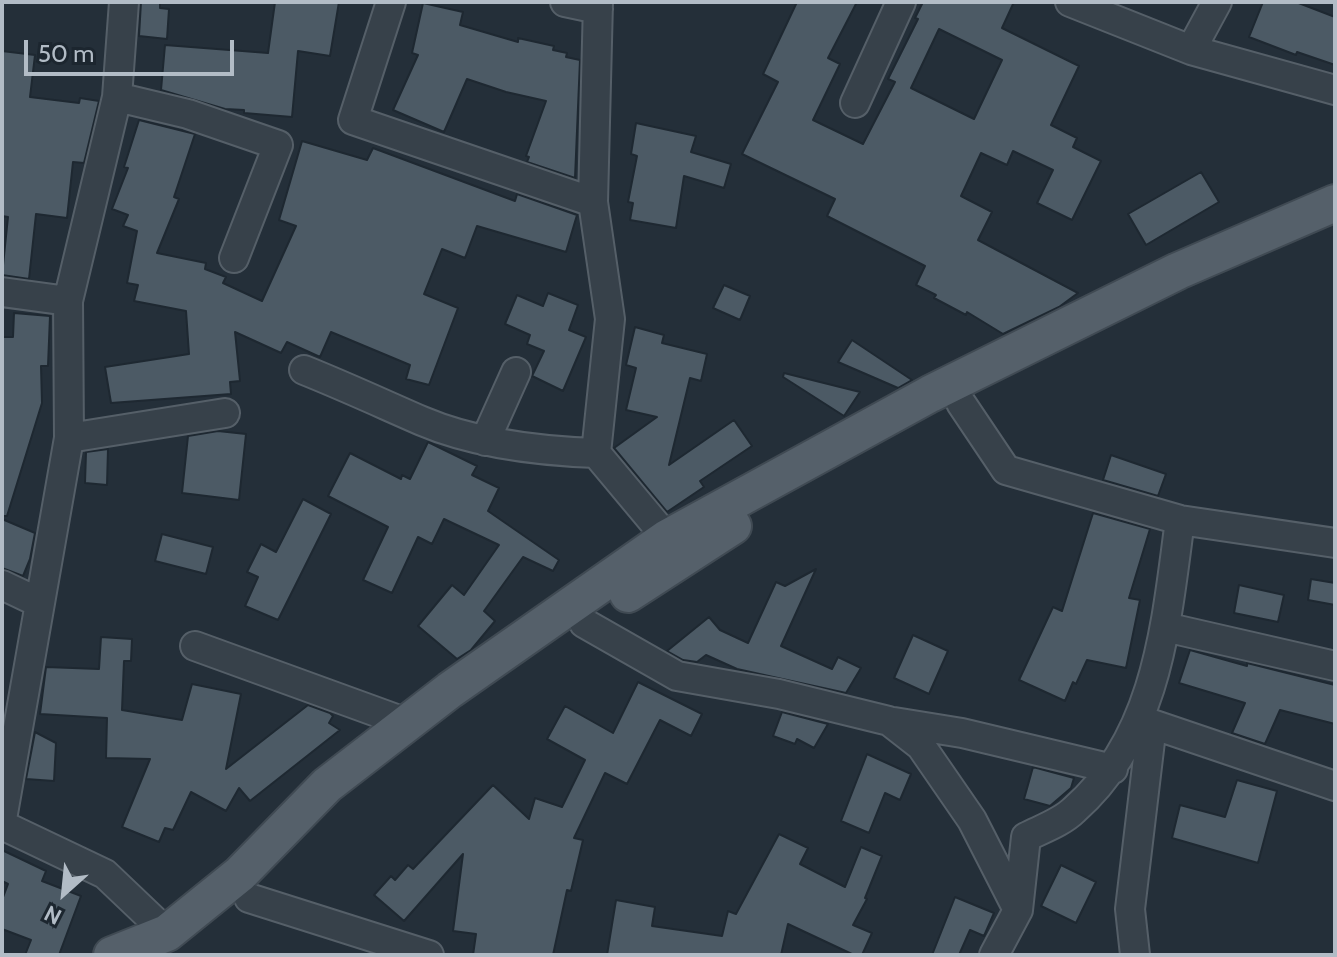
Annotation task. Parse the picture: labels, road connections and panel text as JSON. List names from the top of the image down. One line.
{"scale_bar":"50 m","north":"bottom left"}
